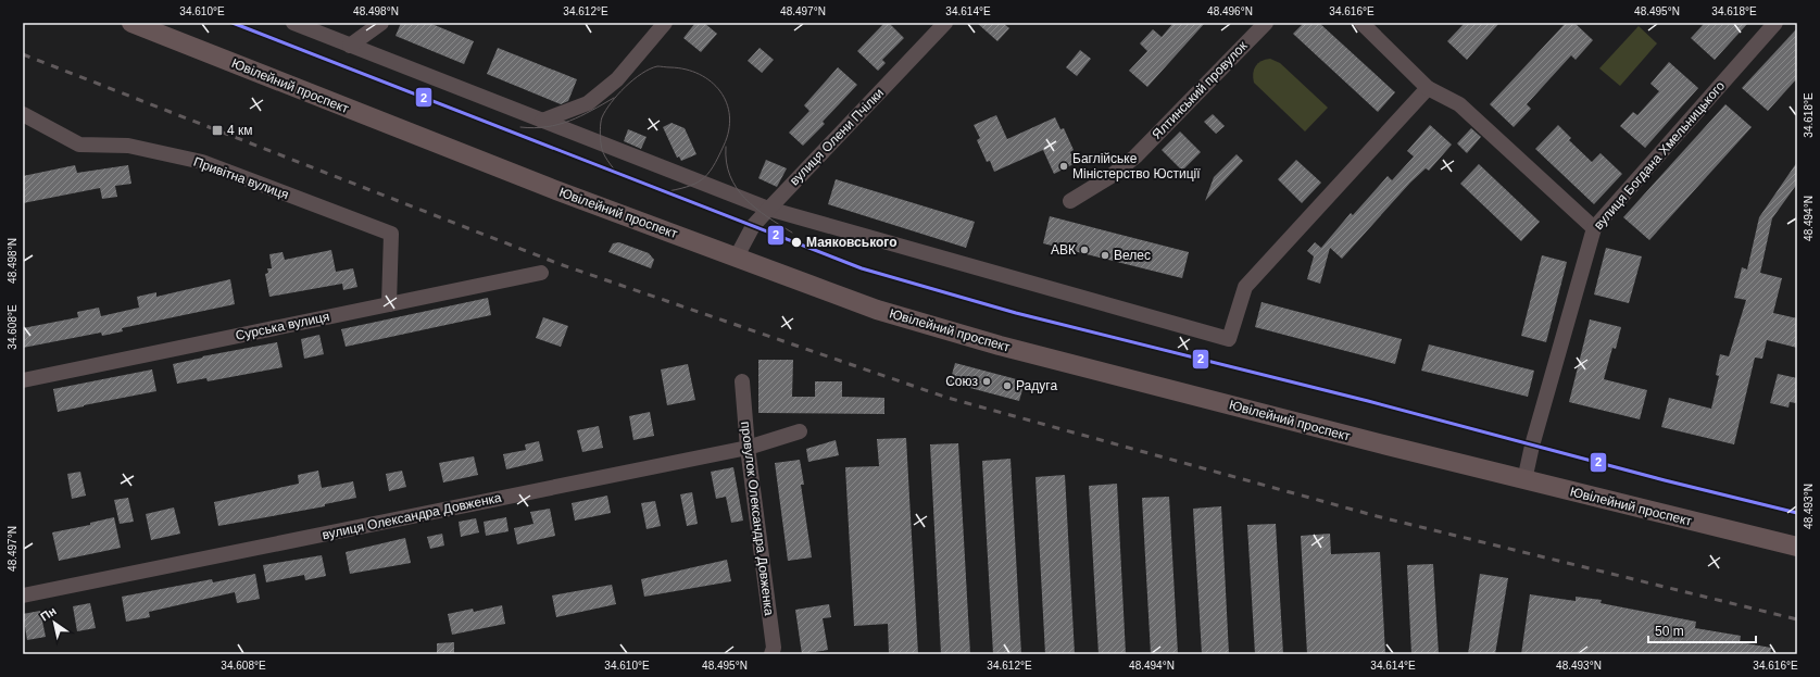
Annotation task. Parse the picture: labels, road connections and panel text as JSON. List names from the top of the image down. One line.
{"streets":{"main road":["Ювілейний проспект"],"street":["Ялтинський провулок","вулиця Олени Пчілки","вулиця Богдана Хмельницького","Привітна вулиця","Сурська вулиця","вулиця Олександра Довженка","провулок Олександра Довженка"]},"crossings":[["Ювілейний проспект","вулиця Олени Пчілки"],["Ювілейний проспект","вулиця Богдана Хмельницького"],["Привітна вулиця","Сурська вулиця"],["вулиця Олександра Довженка","провулок Олександра Довженка"]],"places":{"transit":["4 км"],"other":["Баглійське Міністерство Юстиції","Маяковського","АВК","Велес","Союз","Радуга"]},"lines":["transit line 2"],"scale_bar":"50 m","north":"top left","coordinates":["34.610°E","48.498°N","34.612°E","48.497°N","34.614°E","48.496°N","34.616°E","48.495°N","34.618°E","48.494°N","34.608°E","48.493°N"]}
